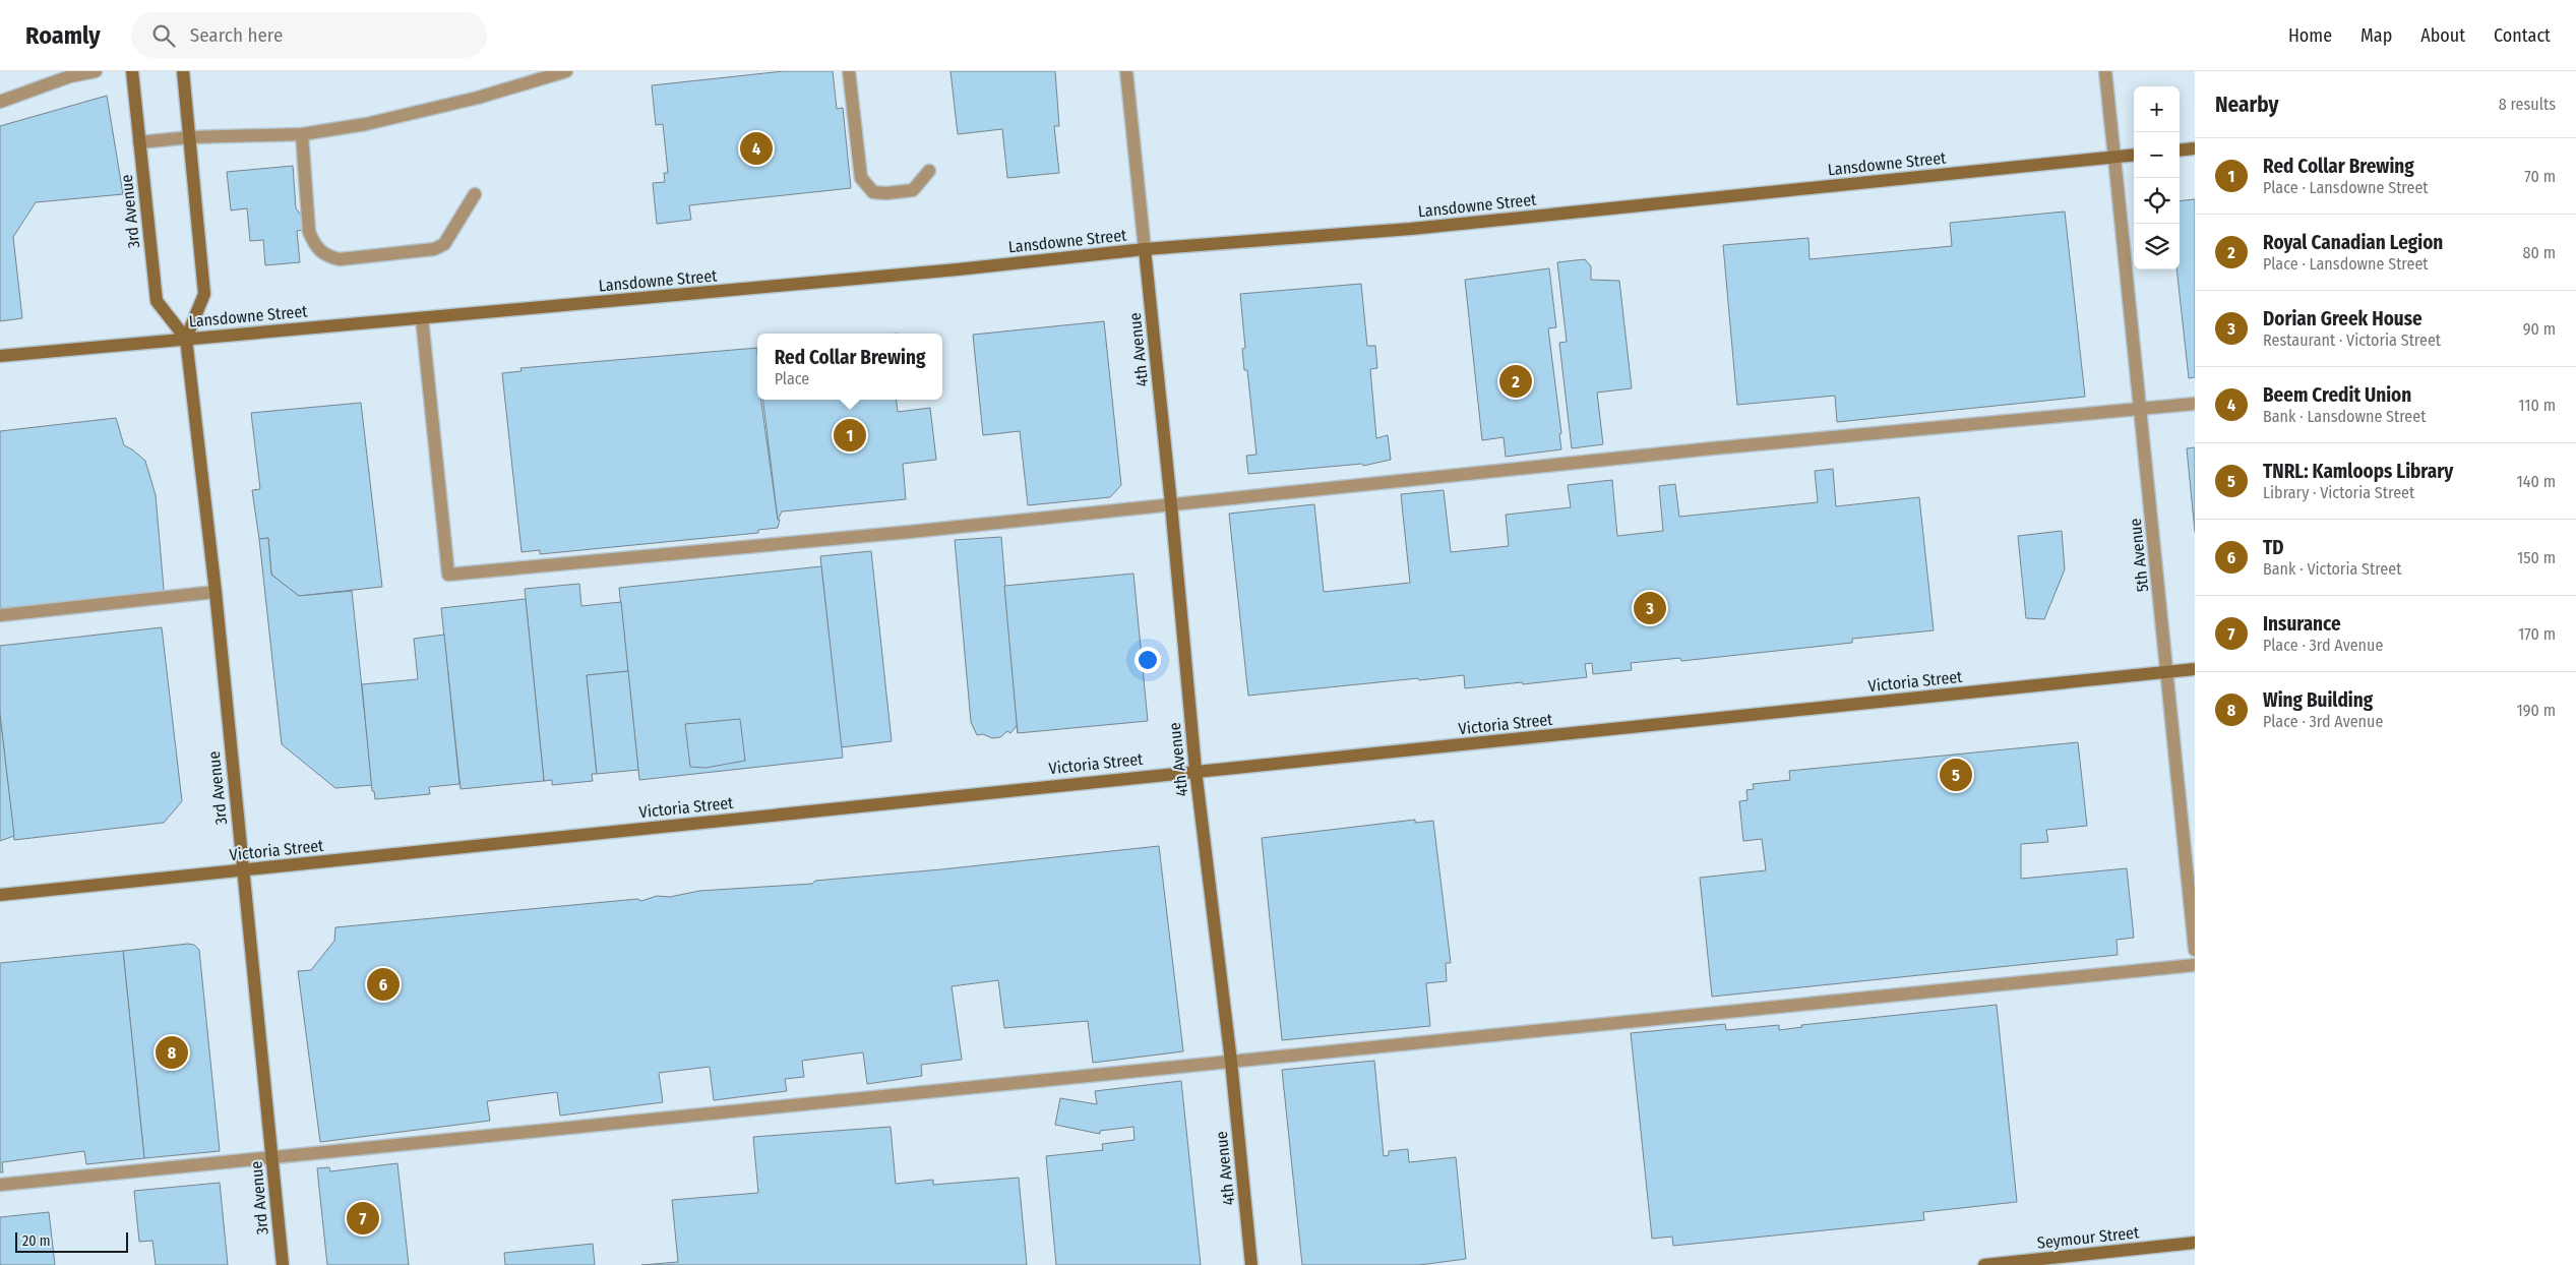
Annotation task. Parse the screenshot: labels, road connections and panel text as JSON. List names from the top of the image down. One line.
{"streets":{"street":["Lansdowne Street","3rd Avenue","4th Avenue","5th Avenue","Victoria Street","Seymour Street"]},"crossings":[["Lansdowne Street","3rd Avenue"],["Lansdowne Street","4th Avenue"],["Lansdowne Street","5th Avenue"],["3rd Avenue","Victoria Street"],["4th Avenue","Victoria Street"],["5th Avenue","Victoria Street"]],"scale_bar":"20 m","page":{"header":"Roamly","search":"Search here","nav":["Home","Map","About","Contact"],"heading":["Nearby","8 results"],"map_buttons":["+","−"],"pins":["4","2","1","3","5","6","8","7"],"list":[{"mark":"1","name":"Red Collar Brewing","note":"Place · Lansdowne Street","value":"70 m"},{"mark":"2","name":"Royal Canadian Legion","note":"Place · Lansdowne Street","value":"80 m"},{"mark":"3","name":"Dorian Greek House","note":"Restaurant · Victoria Street","value":"90 m"},{"mark":"4","name":"Beem Credit Union","note":"Bank · Lansdowne Street","value":"110 m"},{"mark":"5","name":"TNRL: Kamloops Library","note":"Library · Victoria Street","value":"140 m"},{"mark":"6","name":"TD","note":"Bank · Victoria Street","value":"150 m"},{"mark":"7","name":"Insurance","note":"Place · 3rd Avenue","value":"170 m"},{"mark":"8","name":"Wing Building","note":"Place · 3rd Avenue","value":"190 m"}],"popup":["Red Collar Brewing","Place"],"scale":"20 m"}}
